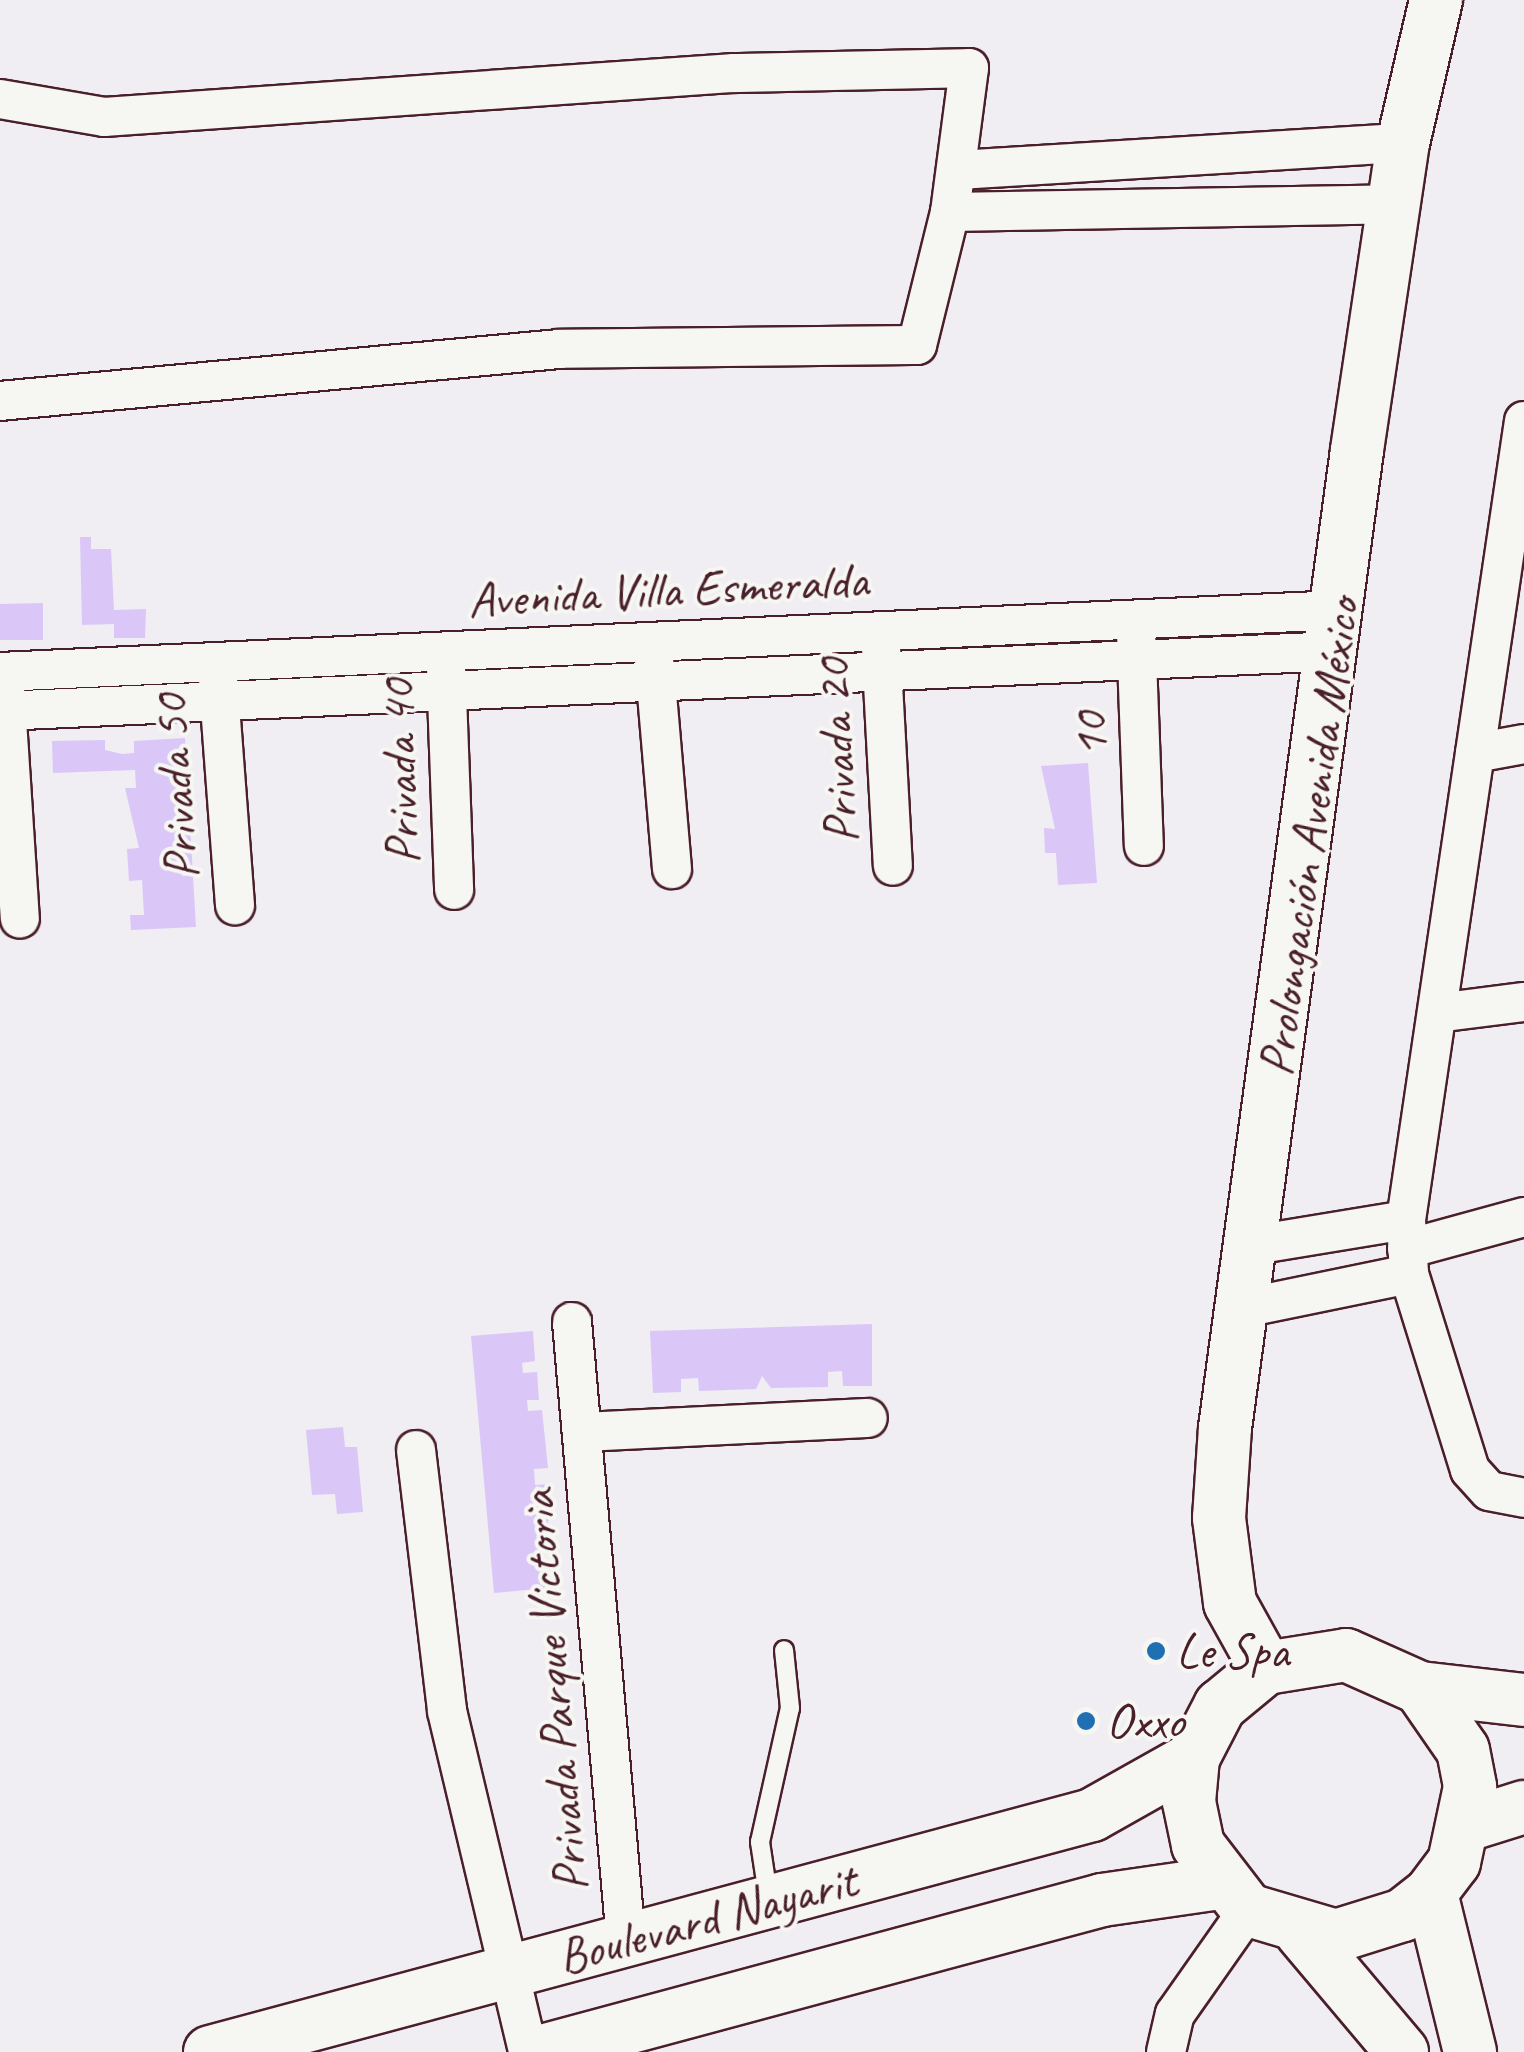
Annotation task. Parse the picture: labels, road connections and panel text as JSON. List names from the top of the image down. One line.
{"streets":{"street":["Avenida Villa Esmeralda","10","Privada 20","Privada 40","Privada 50","Prolongación Avenida México","Privada Parque Victoria","Boulevard Nayarit"]},"crossings":[["Avenida Villa Esmeralda","10"],["Avenida Villa Esmeralda","Privada 20"],["Avenida Villa Esmeralda","Privada 40"],["Avenida Villa Esmeralda","Privada 50"],["Avenida Villa Esmeralda","Prolongación Avenida México"],["Prolongación Avenida México","Boulevard Nayarit"],["Privada Parque Victoria","Boulevard Nayarit"]],"places":["Le Spa","Oxxo"]}
